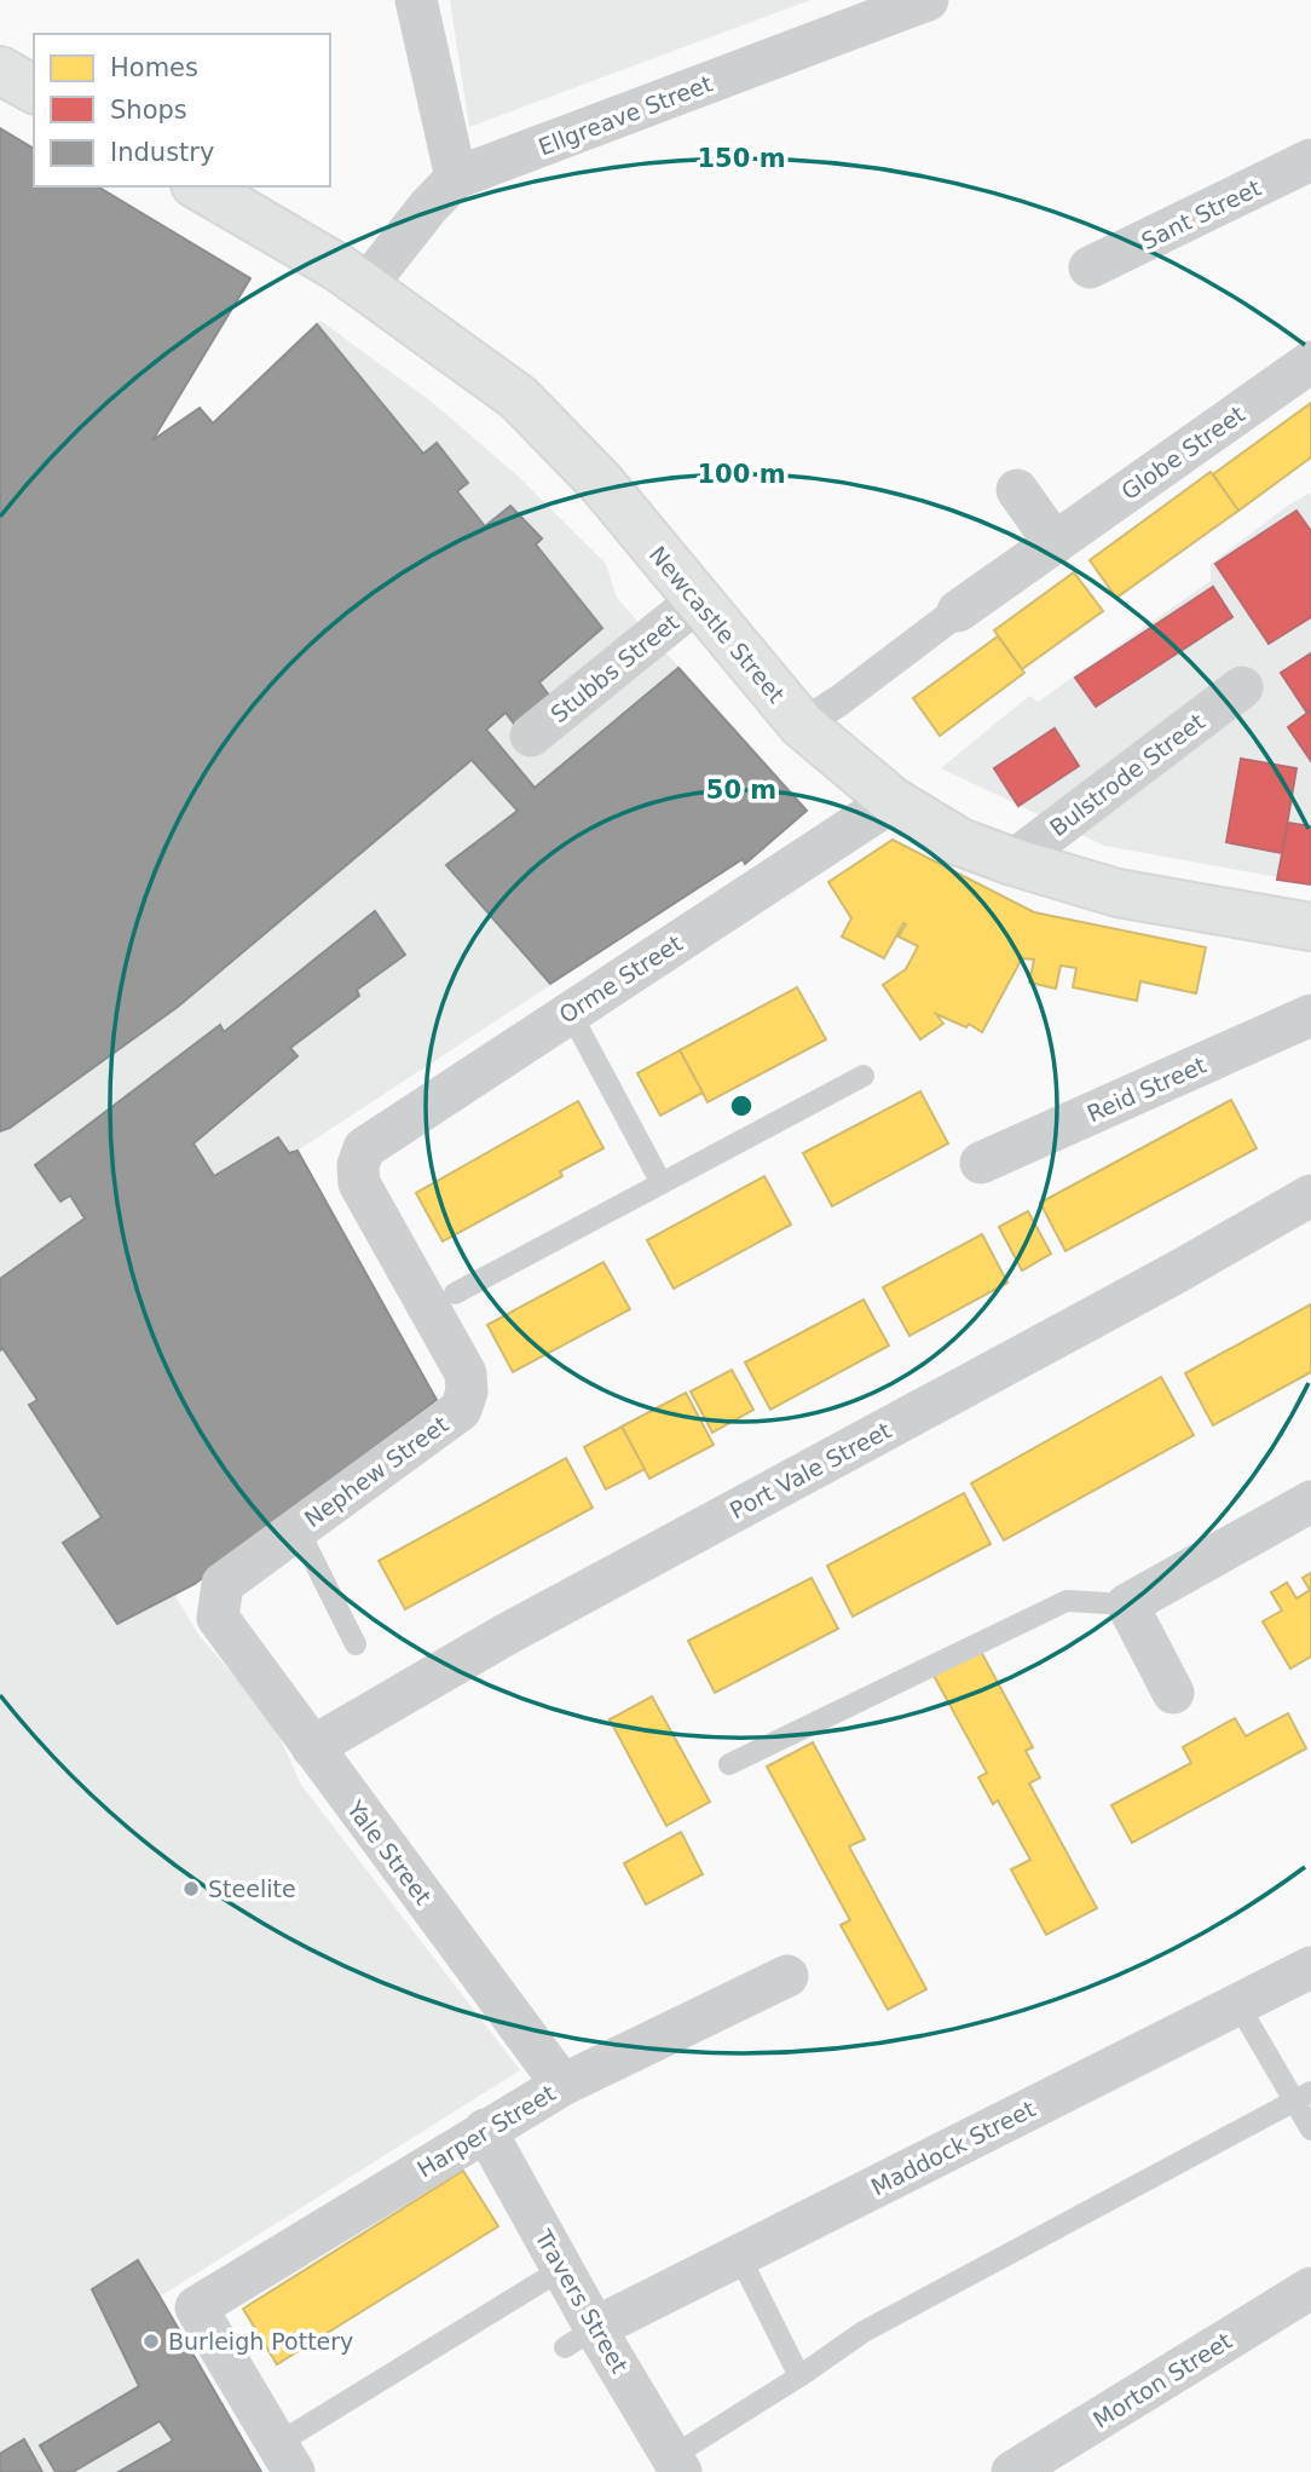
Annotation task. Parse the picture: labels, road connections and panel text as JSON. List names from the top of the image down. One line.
{"streets":{"main road":["Newcastle Street"],"street":["Ellgreave Street","Sant Street","Globe Street","Stubbs Street","Bulstrode Street","Orme Street","Reid Street","Port Vale Street","Nephew Street","Yale Street","Harper Street","Maddock Street","Travers Street","Morton Street"]},"crossings":[["Ellgreave Street","Newcastle Street"],["Globe Street","Newcastle Street"],["Newcastle Street","Stubbs Street"],["Newcastle Street","Bulstrode Street"],["Newcastle Street","Orme Street"],["Orme Street","Nephew Street"],["Port Vale Street","Yale Street"],["Nephew Street","Yale Street"],["Yale Street","Harper Street"],["Harper Street","Travers Street"],["Maddock Street","Travers Street"]],"places":["Steelite","Burleigh Pottery"],"legend":["Homes","Shops","Industry"],"rings":["150 m","100 m","50 m"]}
